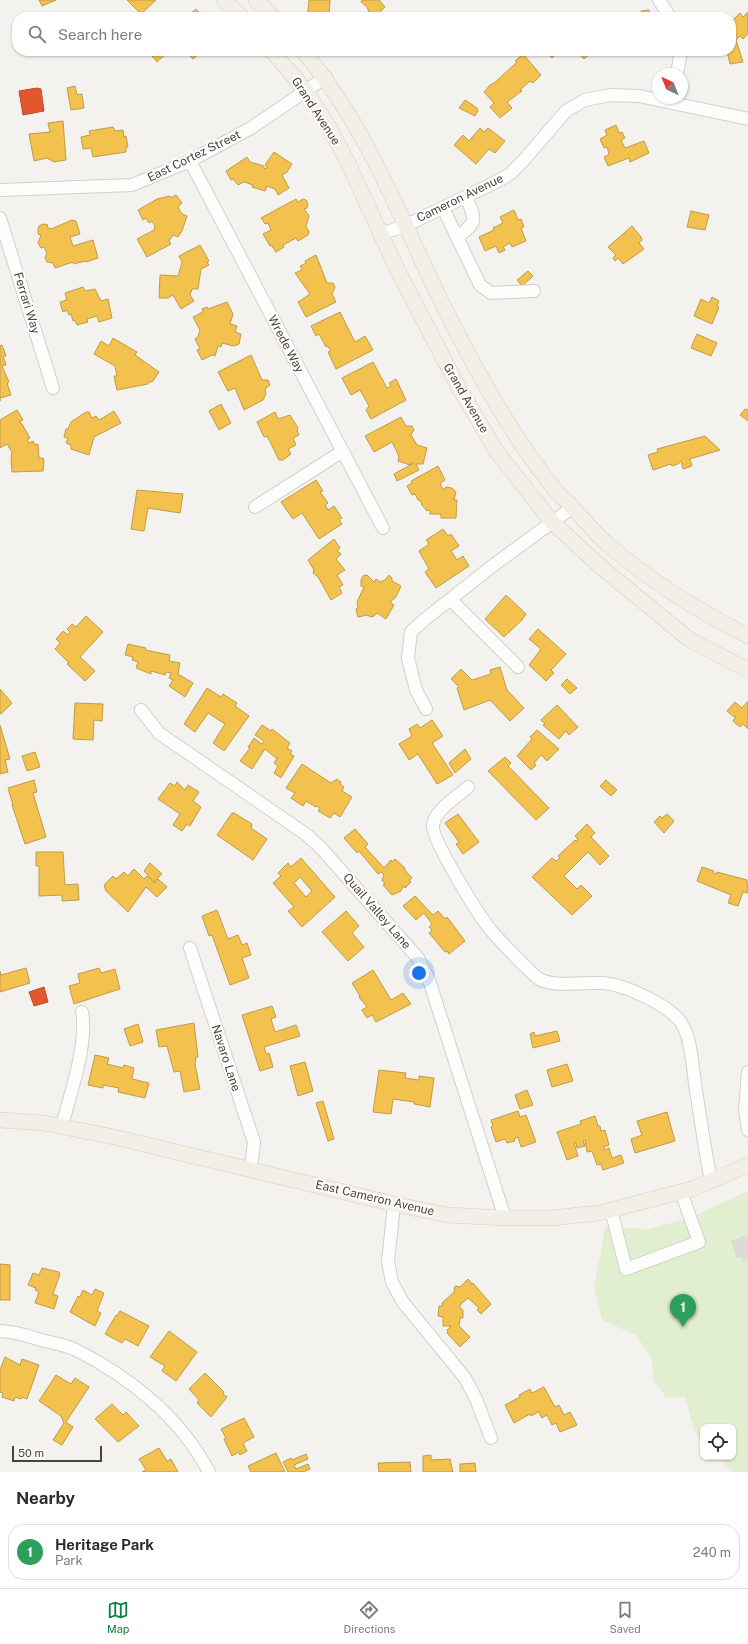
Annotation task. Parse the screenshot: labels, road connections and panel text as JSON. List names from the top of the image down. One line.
{"streets":{"main road":["Grand Avenue","East Cameron Avenue"],"street":["East Cortez Street","Cameron Avenue","Ferrari Way","Wrede Way","Quail Valley Lane","Navaro Lane"]},"crossings":[["Grand Avenue","East Cortez Street"],["Grand Avenue","Cameron Avenue"],["East Cortez Street","Wrede Way"],["Quail Valley Lane","East Cameron Avenue"],["Navaro Lane","East Cameron Avenue"]],"scale_bar":"50 m","north":"top left","page":{"search":"Search here","pins":"1","scale":"50 m","heading":"Nearby","list":[{"mark":"1","name":"Heritage Park","note":"Park","value":"240 m"}],"nav":["Map","Directions","Saved"]}}
